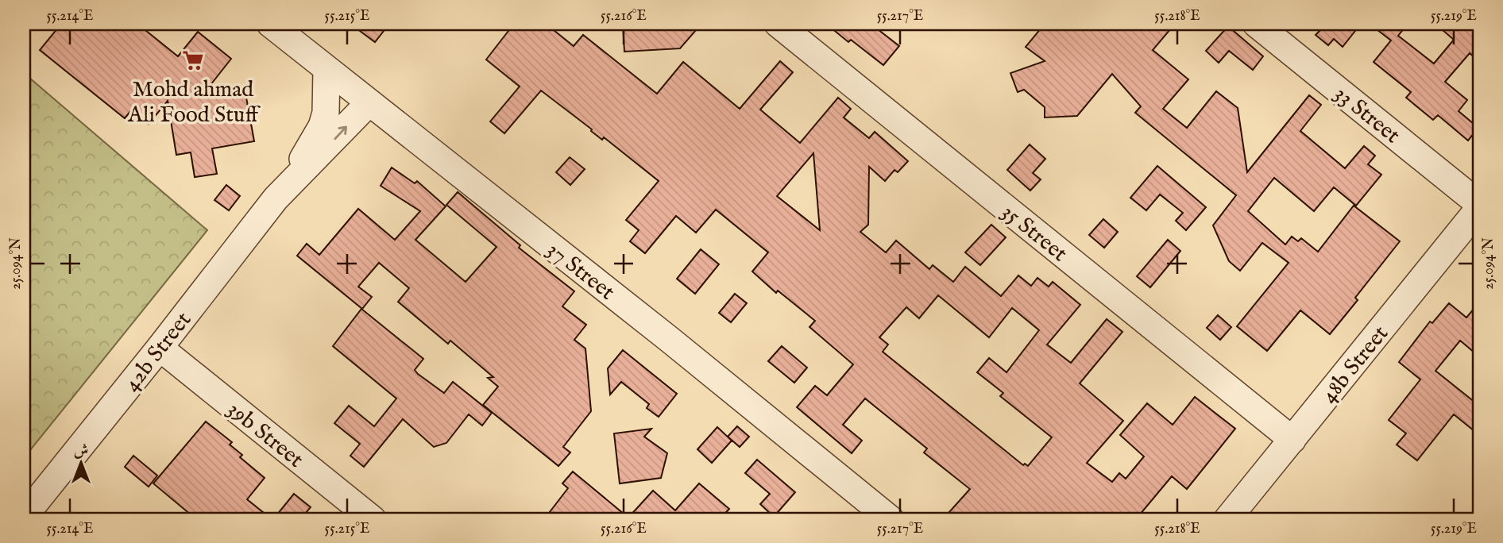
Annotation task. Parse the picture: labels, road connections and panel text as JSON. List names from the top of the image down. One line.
{"streets":{"street":["33 Street","35 Street","37 Street","42b Street","48b Street","39b Street"]},"crossings":[["33 Street","48b Street"],["35 Street","48b Street"],["37 Street","42b Street"],["42b Street","39b Street"]],"places":{"supermarket":["Mohd ahmad Ali Food Stuff"]},"north":"top","coordinates":["55.214°E","55.215°E","55.216°E","55.217°E","55.218°E","55.219°E","25.094°N"]}
